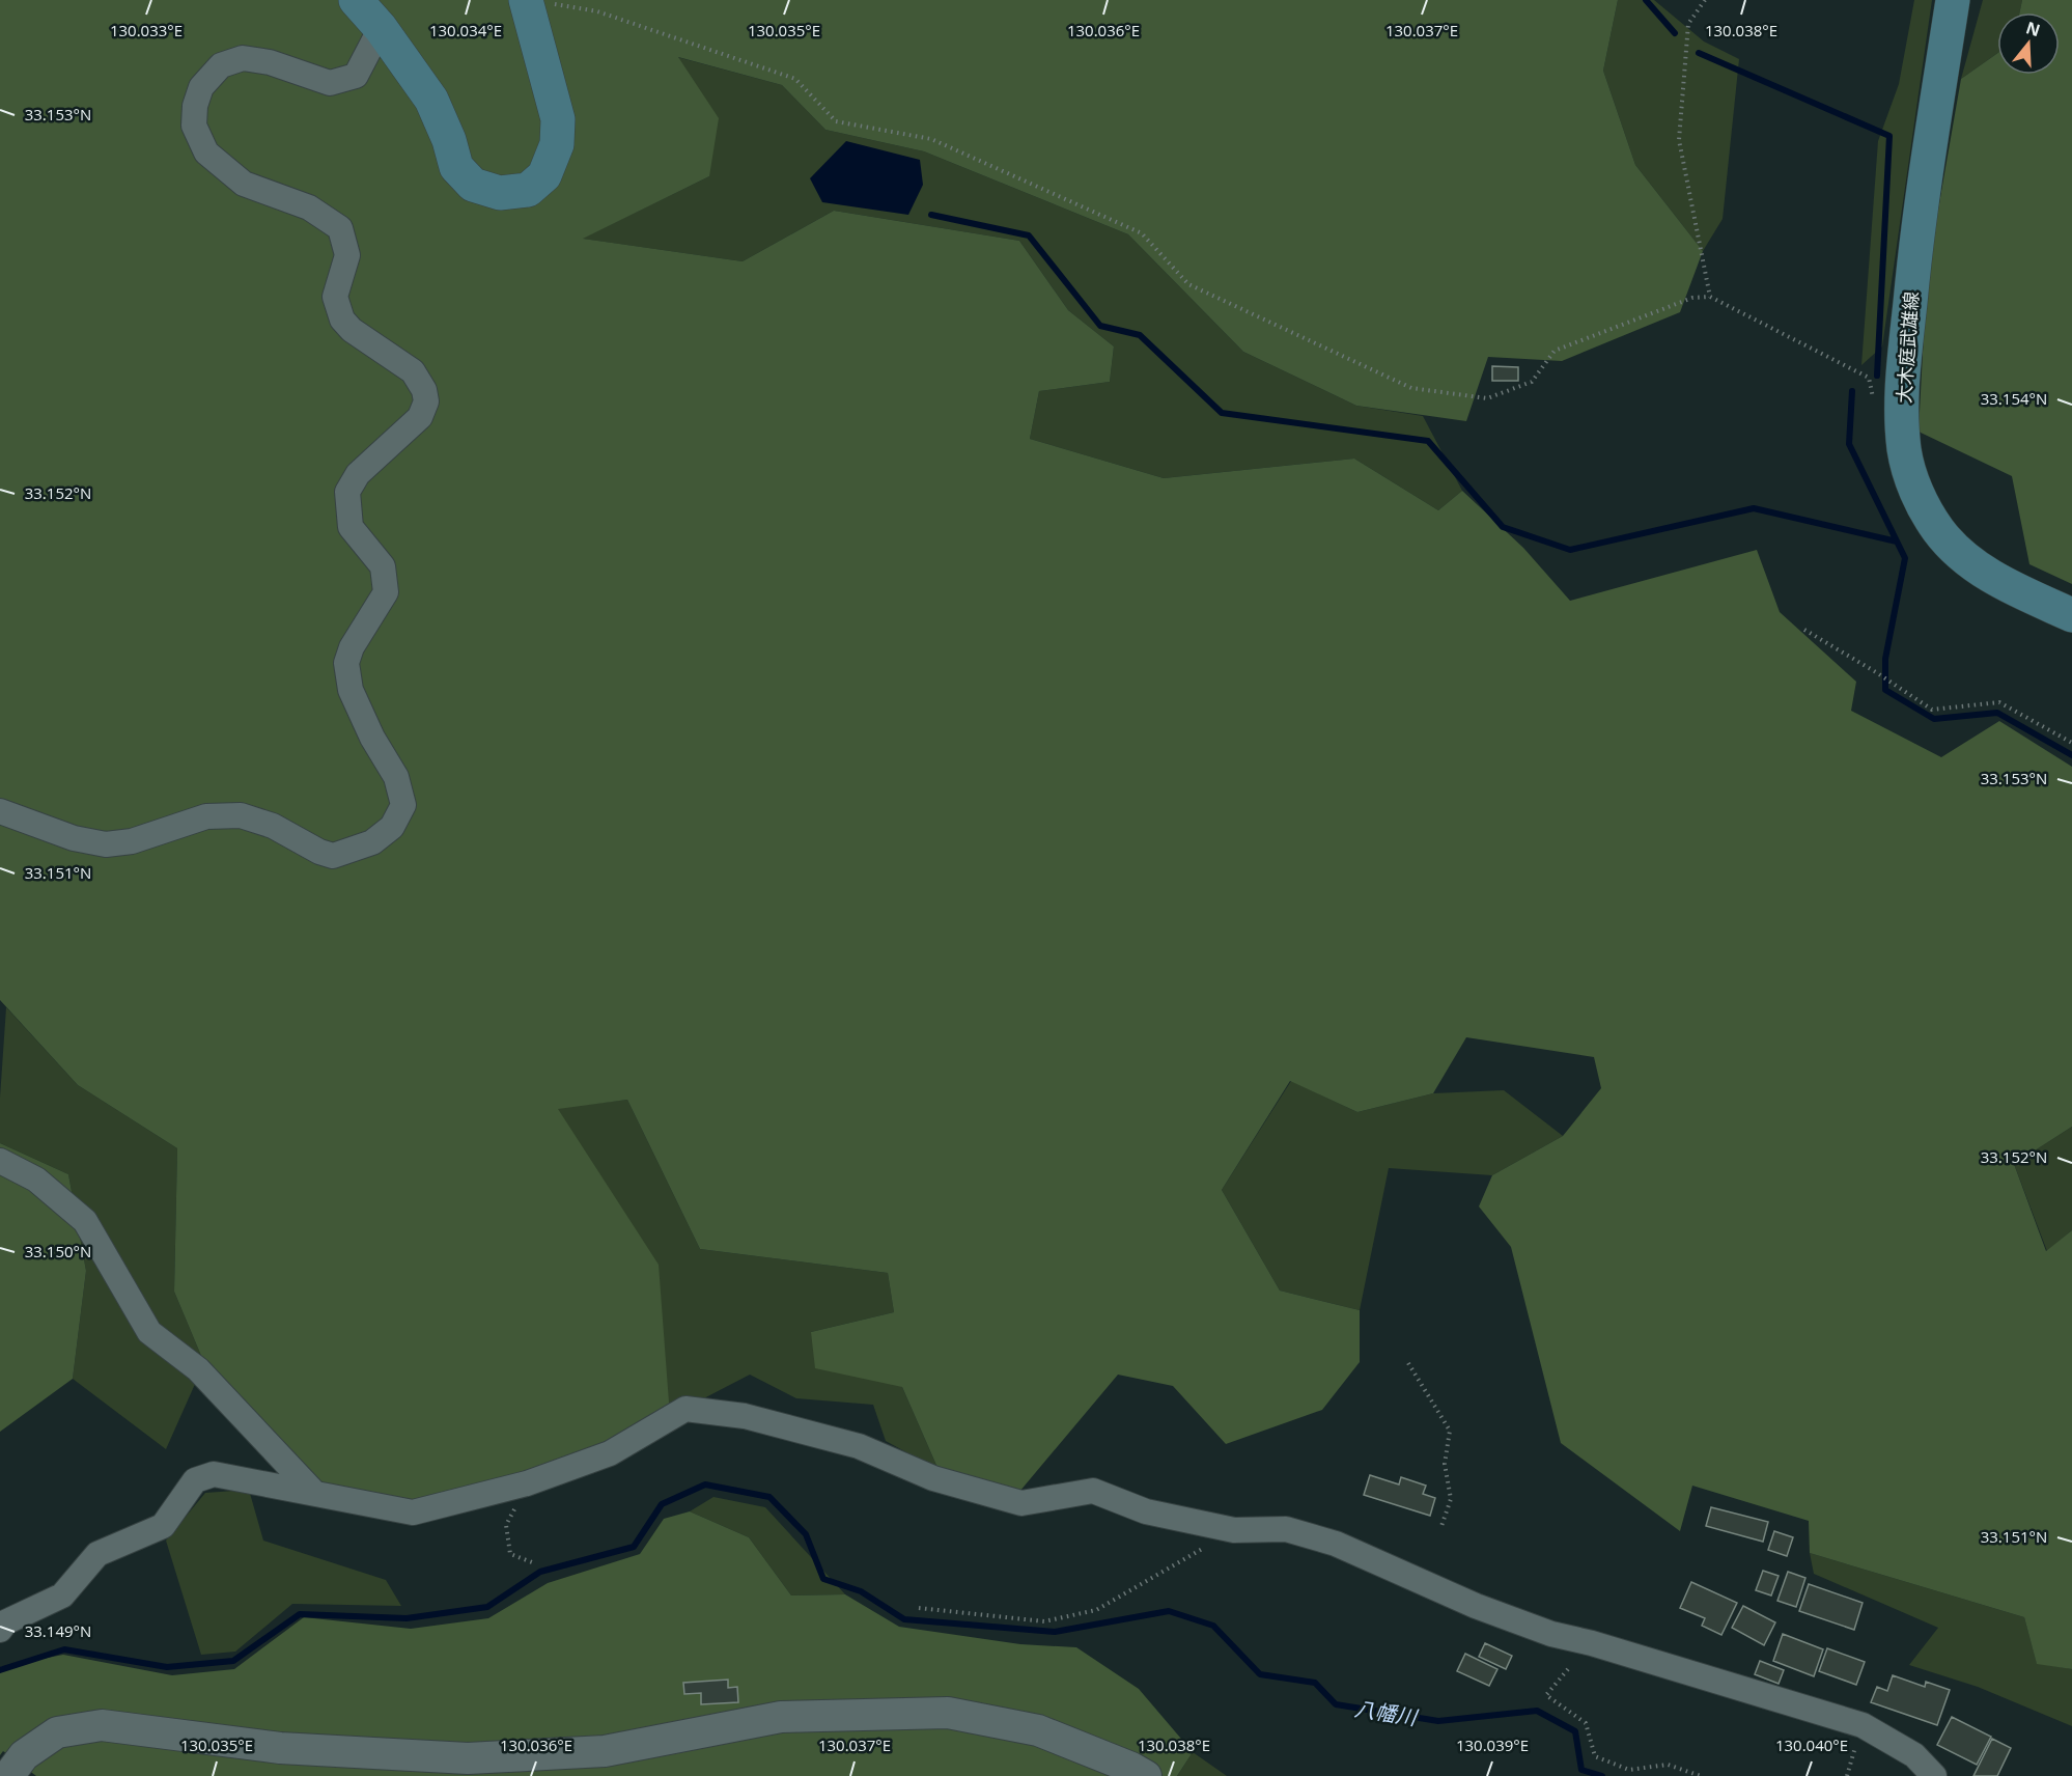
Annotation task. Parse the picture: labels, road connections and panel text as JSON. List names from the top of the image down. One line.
{"streets":{"main road":["大木庭武雄線"]},"water":["八幡川"],"north":"top","coordinates":["130.033°E","130.034°E","130.035°E","130.036°E","130.037°E","130.038°E","33.153°N","33.154°N","33.152°N","33.151°N","33.150°N","33.149°N","130.039°E","130.040°E"]}
